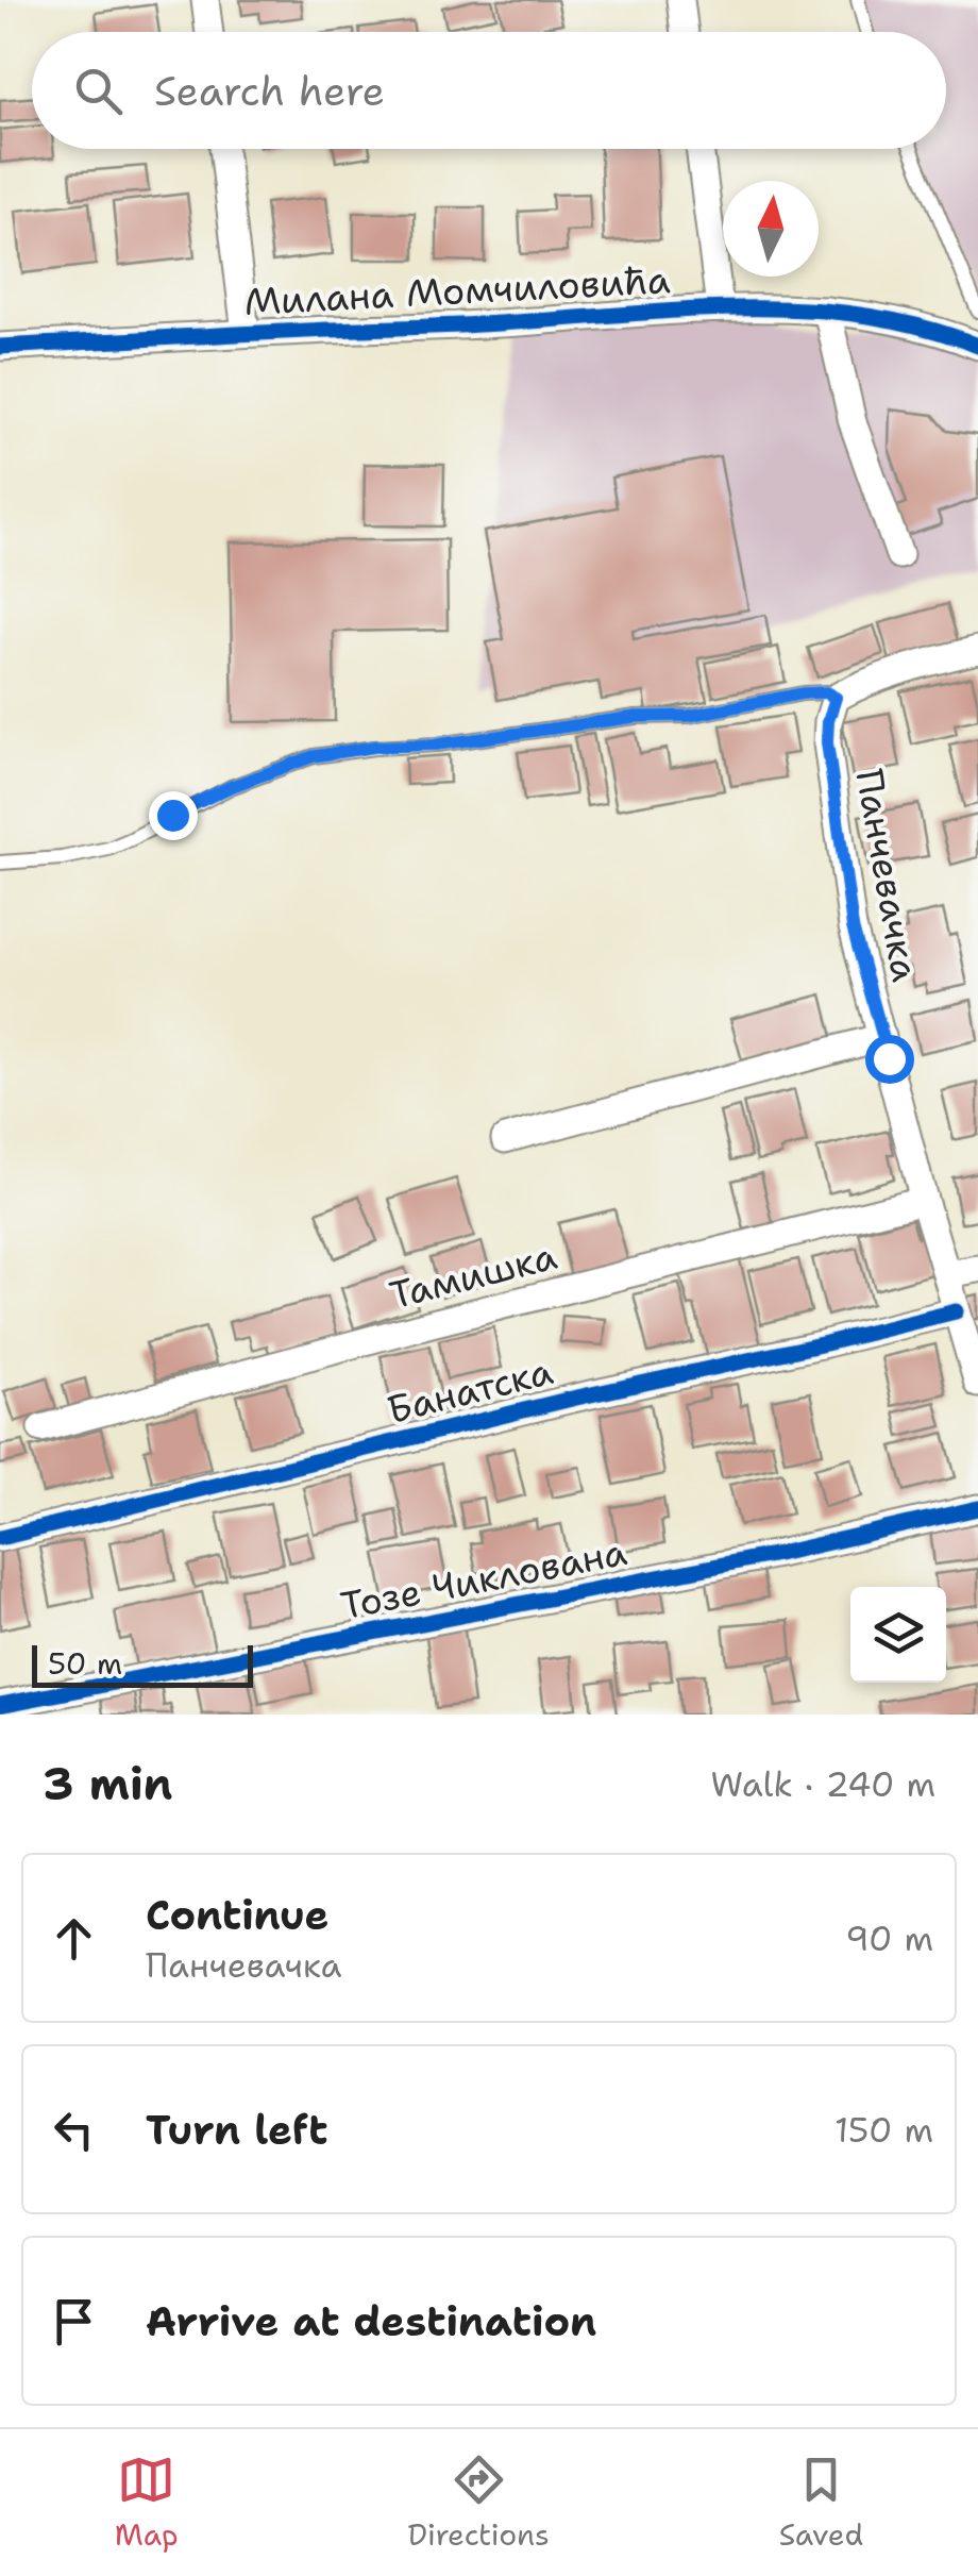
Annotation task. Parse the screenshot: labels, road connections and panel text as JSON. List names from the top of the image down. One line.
{"streets":{"street":["Милана Момчиловића","Панчевачка","Тамишка","Банатска","Тозе Чиклована"]},"crossings":[["Панчевачка","Тамишка"],["Панчевачка","Банатска"]],"scale_bar":"50 m","north":"top","page":{"search":"Search here","scale":"50 m","heading":["3 min","Walk · 240 m"],"list":[["Continue","Панчевачка","90 m"],["Turn left","150 m"],"Arrive at destination"],"nav":["Map","Directions","Saved"]}}
